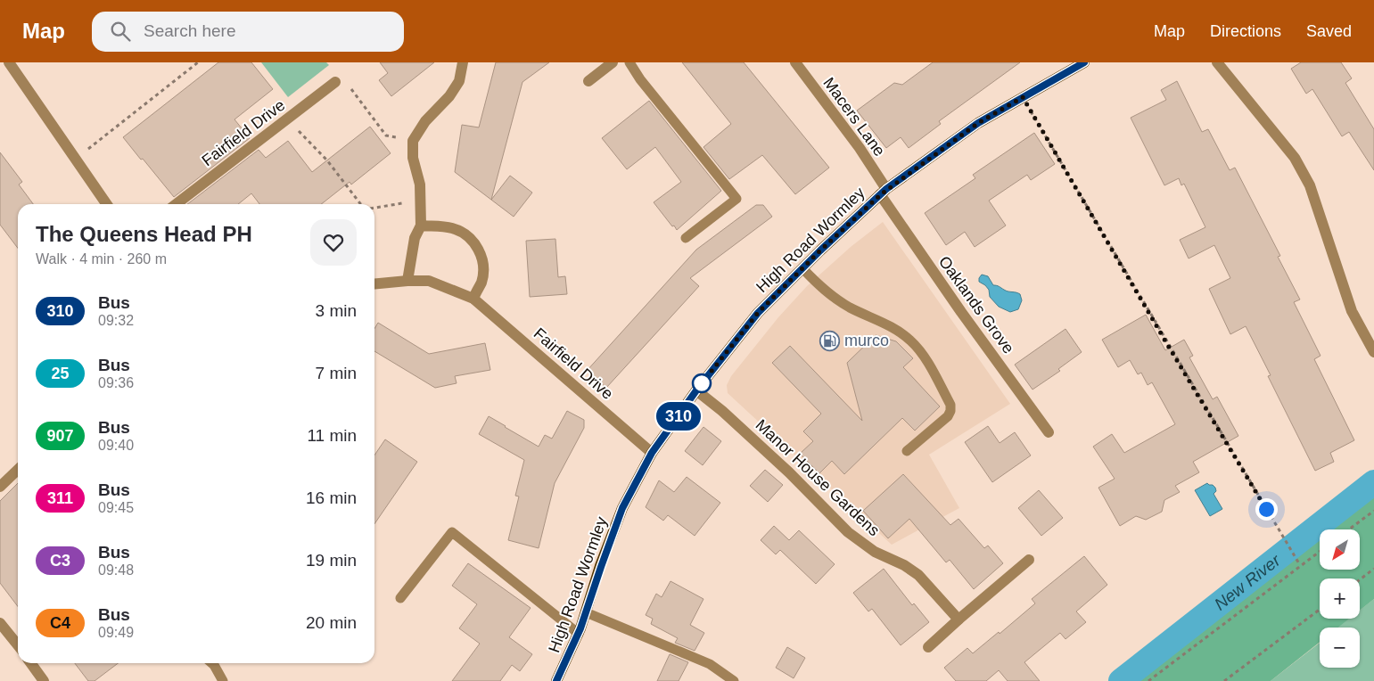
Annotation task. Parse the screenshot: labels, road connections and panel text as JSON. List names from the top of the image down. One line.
{"streets":{"main road":["High Road Wormley"],"street":["Macers Lane","Fairfield Drive","Oaklands Grove","Manor House Gardens"]},"crossings":[["Macers Lane","High Road Wormley"],["Macers Lane","Oaklands Grove"],["Fairfield Drive","High Road Wormley"],["High Road Wormley","Oaklands Grove"],["High Road Wormley","Manor House Gardens"]],"water":["New River"],"places":{"fuel station":["murco"]},"lines":["bus line 310"],"north":"bottom left","page":{"header":"Map","search":"Search here","nav":["Map","Directions","Saved"],"on_map":"310","heading":["The Queens Head PH","Walk · 4 min · 260 m"],"list":[{"mark":"310","name":"Bus","note":"09:32","value":"3 min"},{"mark":"25","name":"Bus","note":"09:36","value":"7 min"},{"mark":"907","name":"Bus","note":"09:40","value":"11 min"},{"mark":"311","name":"Bus","note":"09:45","value":"16 min"},{"mark":"C3","name":"Bus","note":"09:48","value":"19 min"},{"mark":"C4","name":"Bus","note":"09:49","value":"20 min"}],"map_buttons":["+","−"]}}
